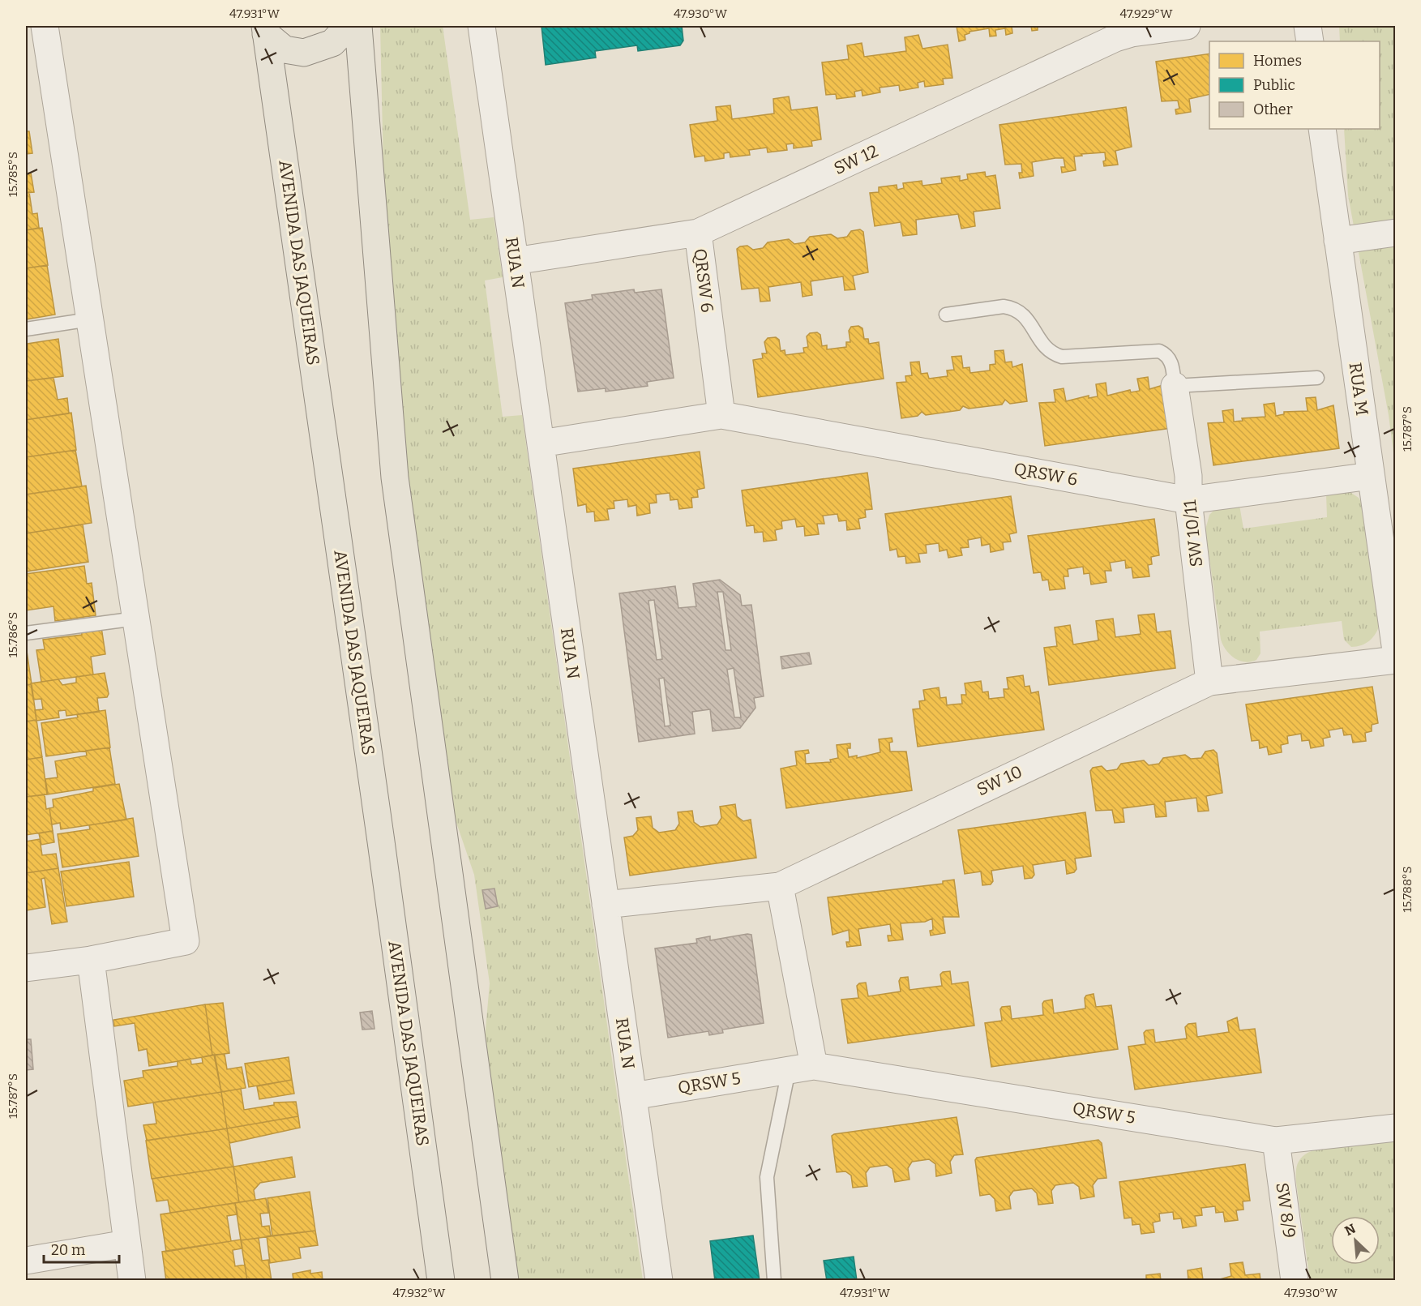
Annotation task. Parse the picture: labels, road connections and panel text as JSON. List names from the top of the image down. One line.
{"streets":{"main road":["AVENIDA DAS JAQUEIRAS"],"street":["SW 12","RUA N","QRSW 6","RUA M","SW 10/11","SW 10","QRSW 5","SW 8/9"]},"crossings":[["SW 12","RUA N"],["SW 12","QRSW 6"],["RUA N","QRSW 6"],["RUA N","SW 10"],["RUA N","QRSW 5"],["QRSW 6","RUA M"],["QRSW 6","SW 10/11"],["SW 10/11","SW 10"],["QRSW 5","SW 8/9"]],"legend":["Homes","Public","Other"],"scale_bar":"20 m","north":"top left","coordinates":["47.931°W","47.930°W","47.929°W","15.785°S","15.787°S","15.786°S","15.788°S","47.932°W"]}
